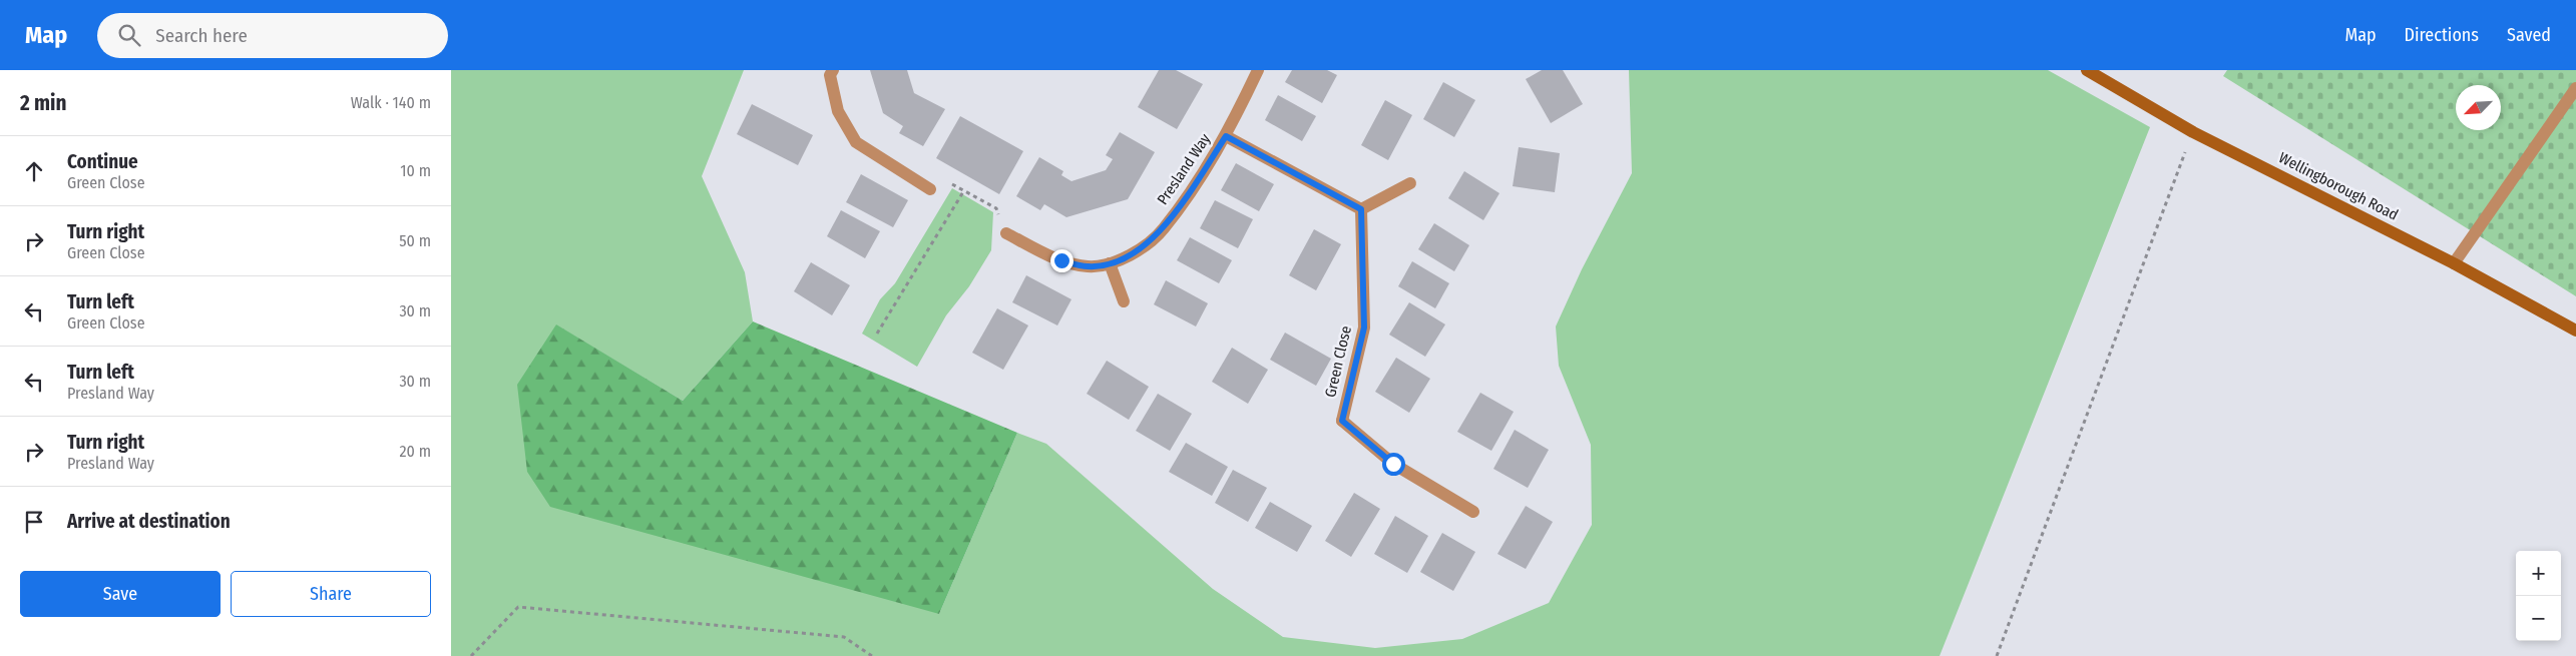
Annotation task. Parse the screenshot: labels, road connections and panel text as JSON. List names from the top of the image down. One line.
{"streets":{"main road":["Wellingborough Road"],"street":["Presland Way","Green Close"]},"north":"bottom left","page":{"header":"Map","search":"Search here","nav":["Map","Directions","Saved"],"heading":["2 min","Walk · 140 m"],"list":[["Continue","Green Close","10 m"],["Turn right","Green Close","50 m"],["Turn left","Green Close","30 m"],["Turn left","Presland Way","30 m"],["Turn right","Presland Way","20 m"],"Arrive at destination"],"map_buttons":["+","−"],"buttons":["Save","Share"]}}
